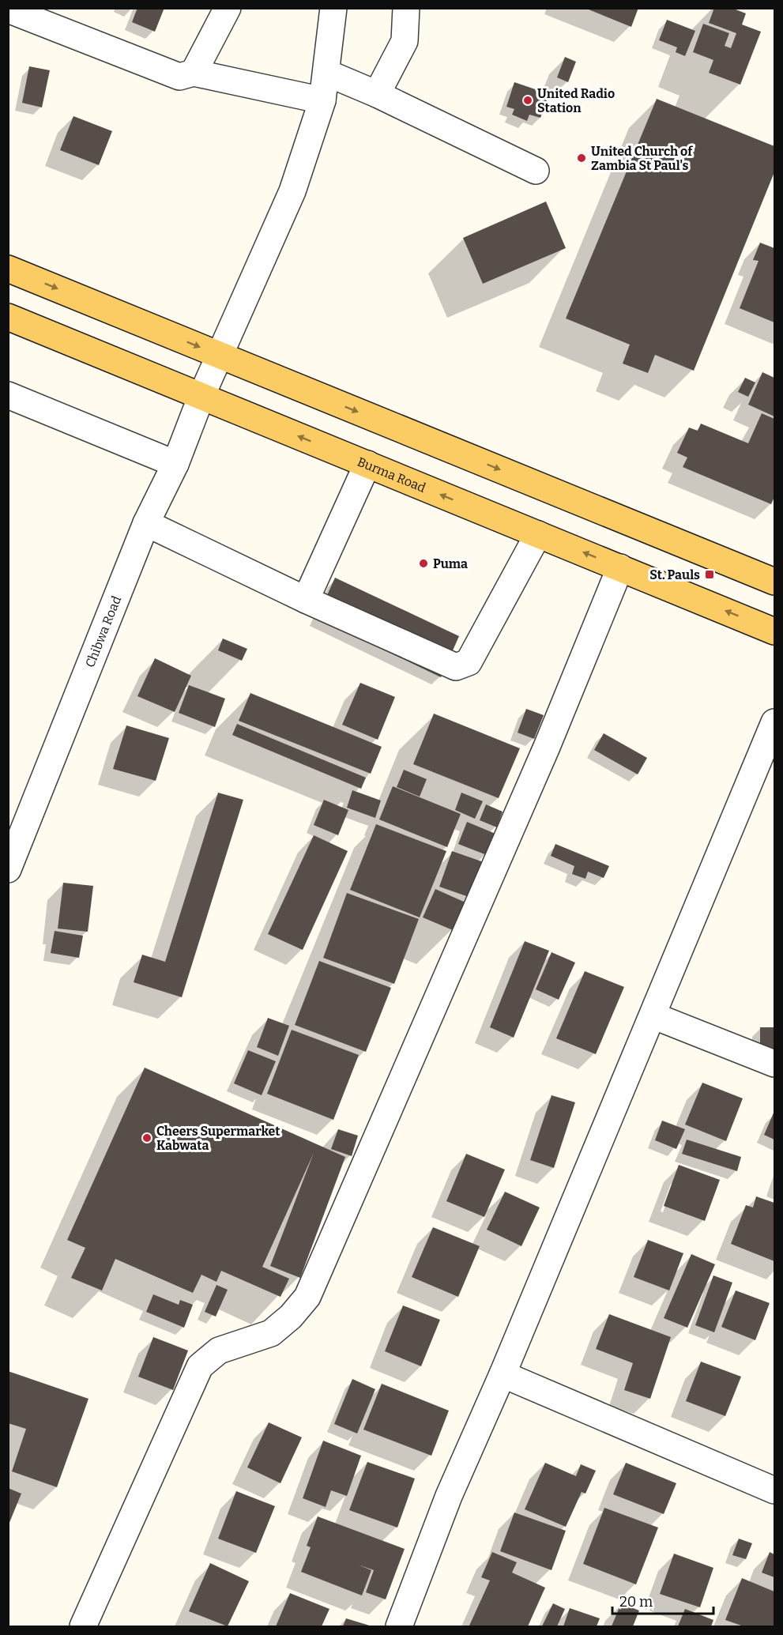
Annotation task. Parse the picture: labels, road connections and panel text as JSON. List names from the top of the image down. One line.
{"streets":{"main road":["Burma Road"],"street":["Chibwa Road"]},"crossings":[["Burma Road","Chibwa Road"]],"places":{"other":["United Radio Station","United Church of Zambia St Paul's","Puma","Cheers Supermarket Kabwata"],"transit":["St. Pauls"]},"scale_bar":"20 m"}
